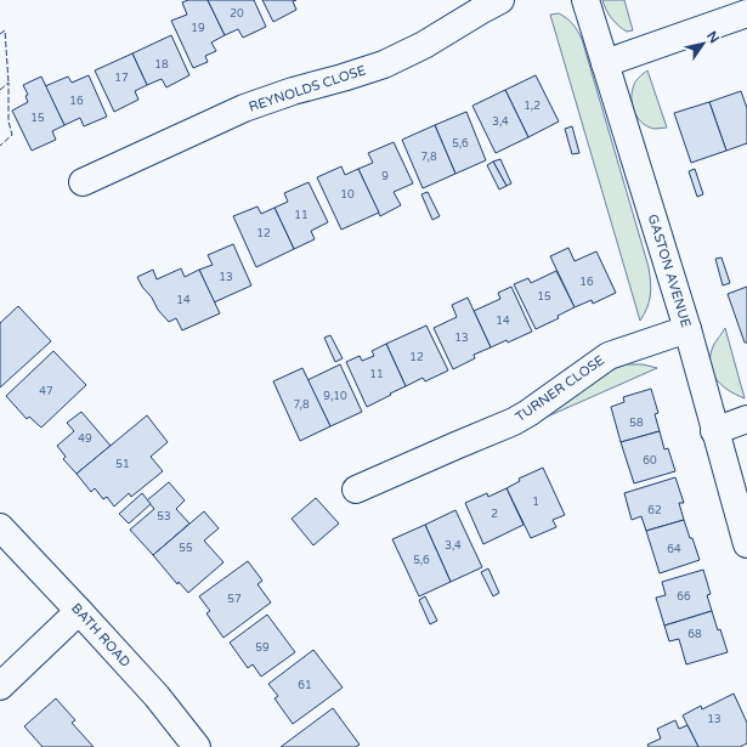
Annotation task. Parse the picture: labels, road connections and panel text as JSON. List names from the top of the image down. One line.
{"streets":{"street":["REYNOLDS CLOSE","GASTON AVENUE","TURNER CLOSE","BATH ROAD"]},"crossings":[["GASTON AVENUE","TURNER CLOSE"]],"house_numbers":["20","19","18","17","16","1,2","15","3,4","5,6","7,8","9","10","11","12","13","16","15","14","14","13","12","11","47","9,10","7,8","58","49","60","51","1","62","2","53","3,4","55","64","5,6","66","57","68","59","61","13"],"north":"top right"}
